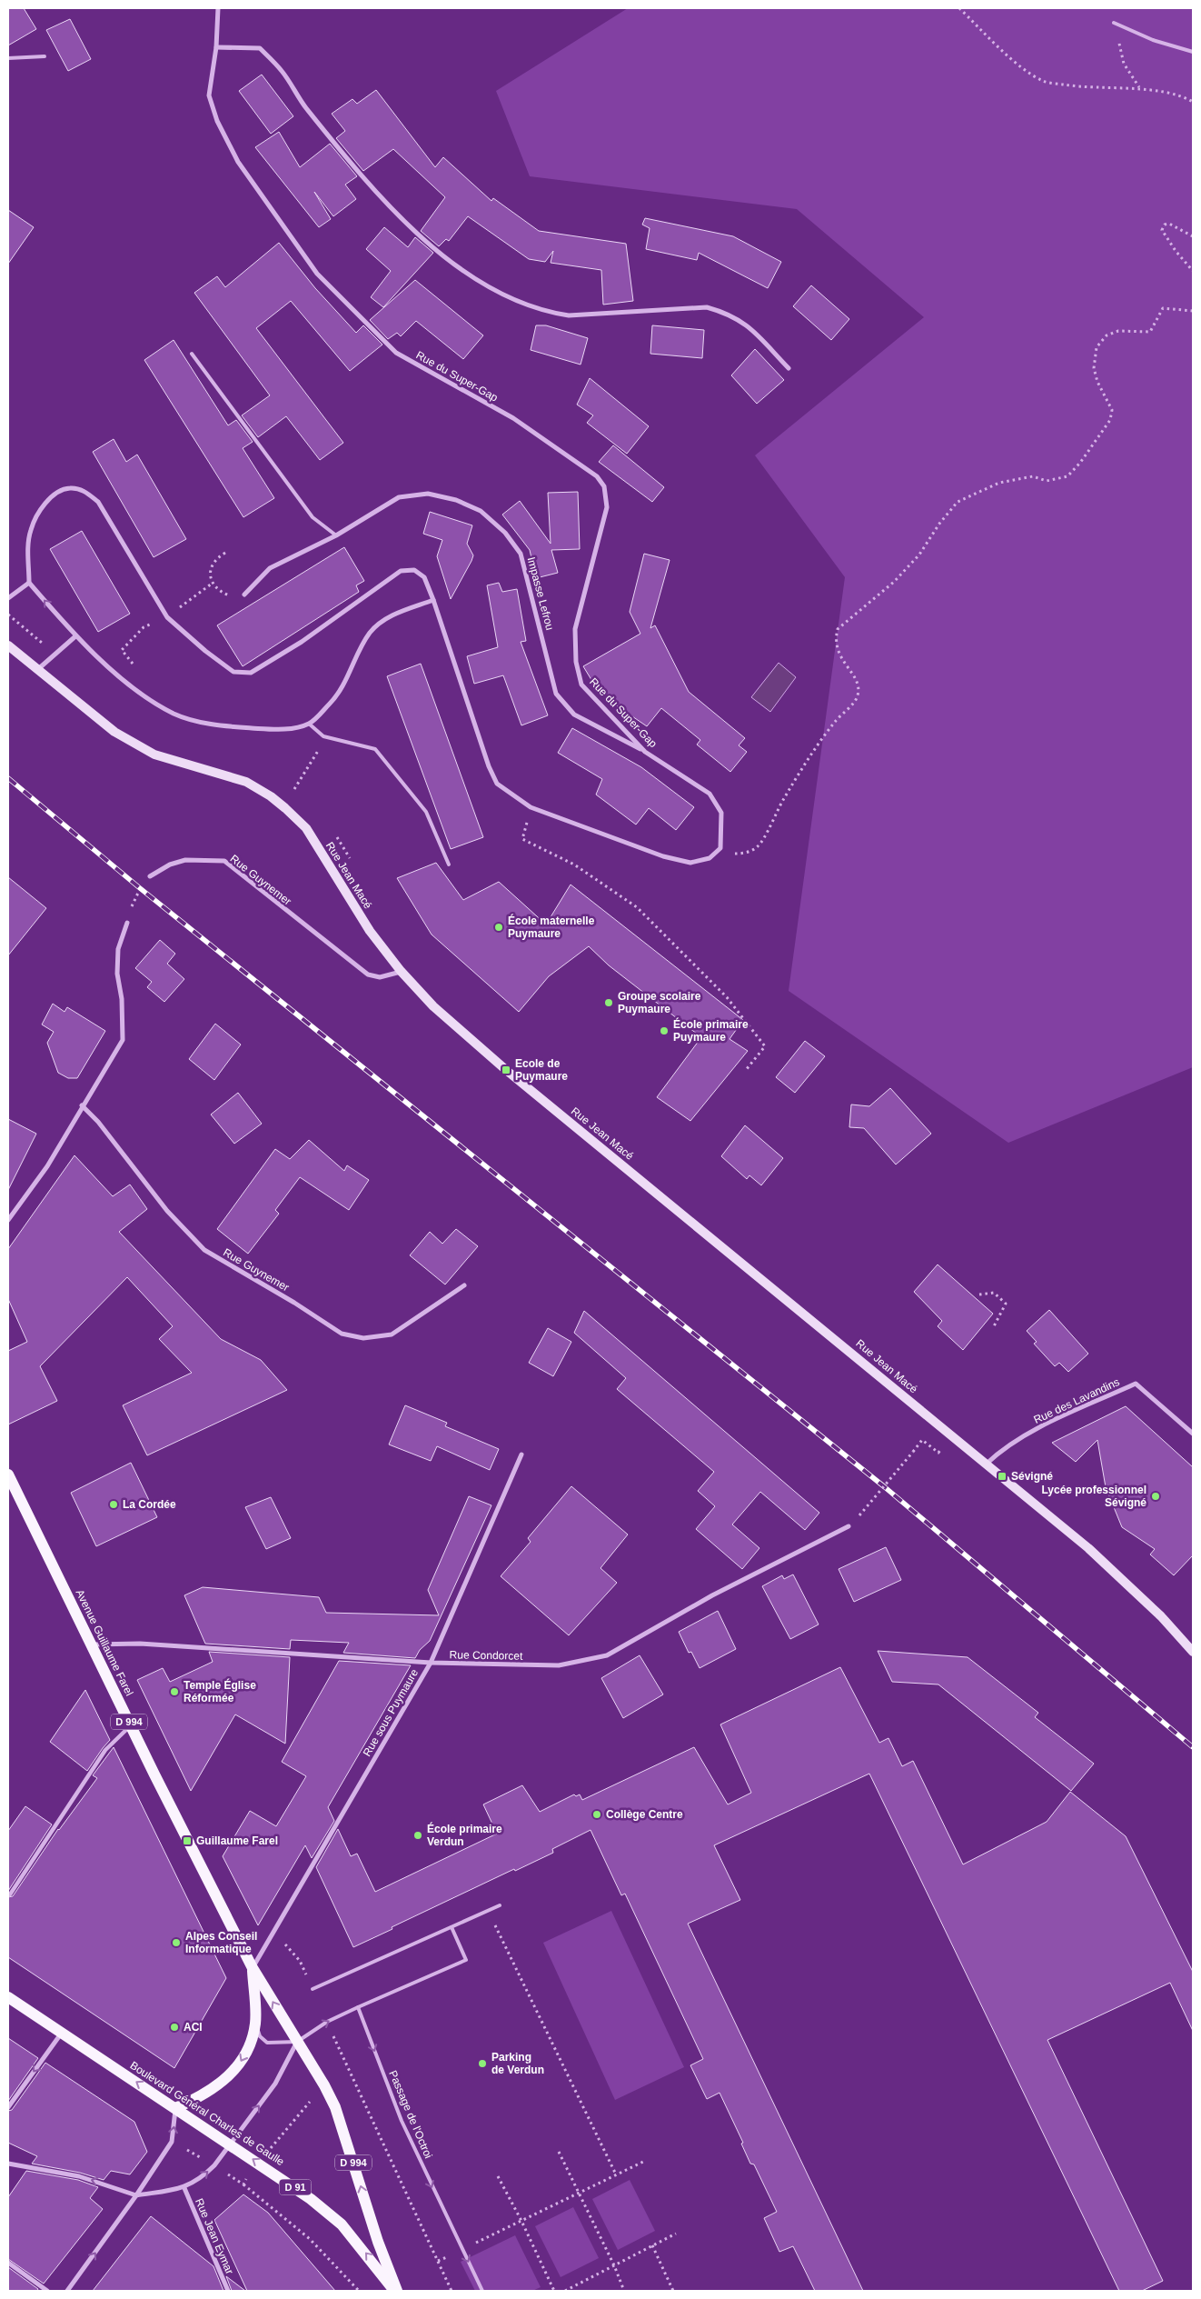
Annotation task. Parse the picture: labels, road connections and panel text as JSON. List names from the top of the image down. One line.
{"streets":{"main road":["Rue Jean Macé","Avenue Guillaume Farel","D 994","Boulevard Général Charles de Gaulle","D 91"],"street":["Rue du Super-Gap","Impasse Lefrou","Rue Guynemer","Rue des Lavandins","Rue Condorcet","Rue sous Puymaure","Rue Jean Eymar"],"lane":["Passage de l'Octroi"]},"crossings":[["Rue du Super-Gap","Impasse Lefrou"],["Rue Jean Macé","Rue Guynemer"],["Rue Jean Macé","Rue des Lavandins"],["Avenue Guillaume Farel","Rue Condorcet"],["Avenue Guillaume Farel","Rue sous Puymaure"],["Avenue Guillaume Farel","D 994"],["Rue Condorcet","Rue sous Puymaure"],["Rue sous Puymaure","D 994"],["D 994","Boulevard Général Charles de Gaulle"]],"one_way":["Boulevard Général Charles de Gaulle","Passage de l'Octroi"],"places":{"other":["École maternelle Puymaure","Groupe scolaire Puymaure","École primaire Puymaure","Lycée professionnel Sévigné","La Cordée","Temple Église Réformée","Collège Centre","École primaire Verdun","Alpes Conseil Informatique","ACI","Parking de Verdun"],"transit":["Ecole de Puymaure","Sévigné","Guillaume Farel"]}}
